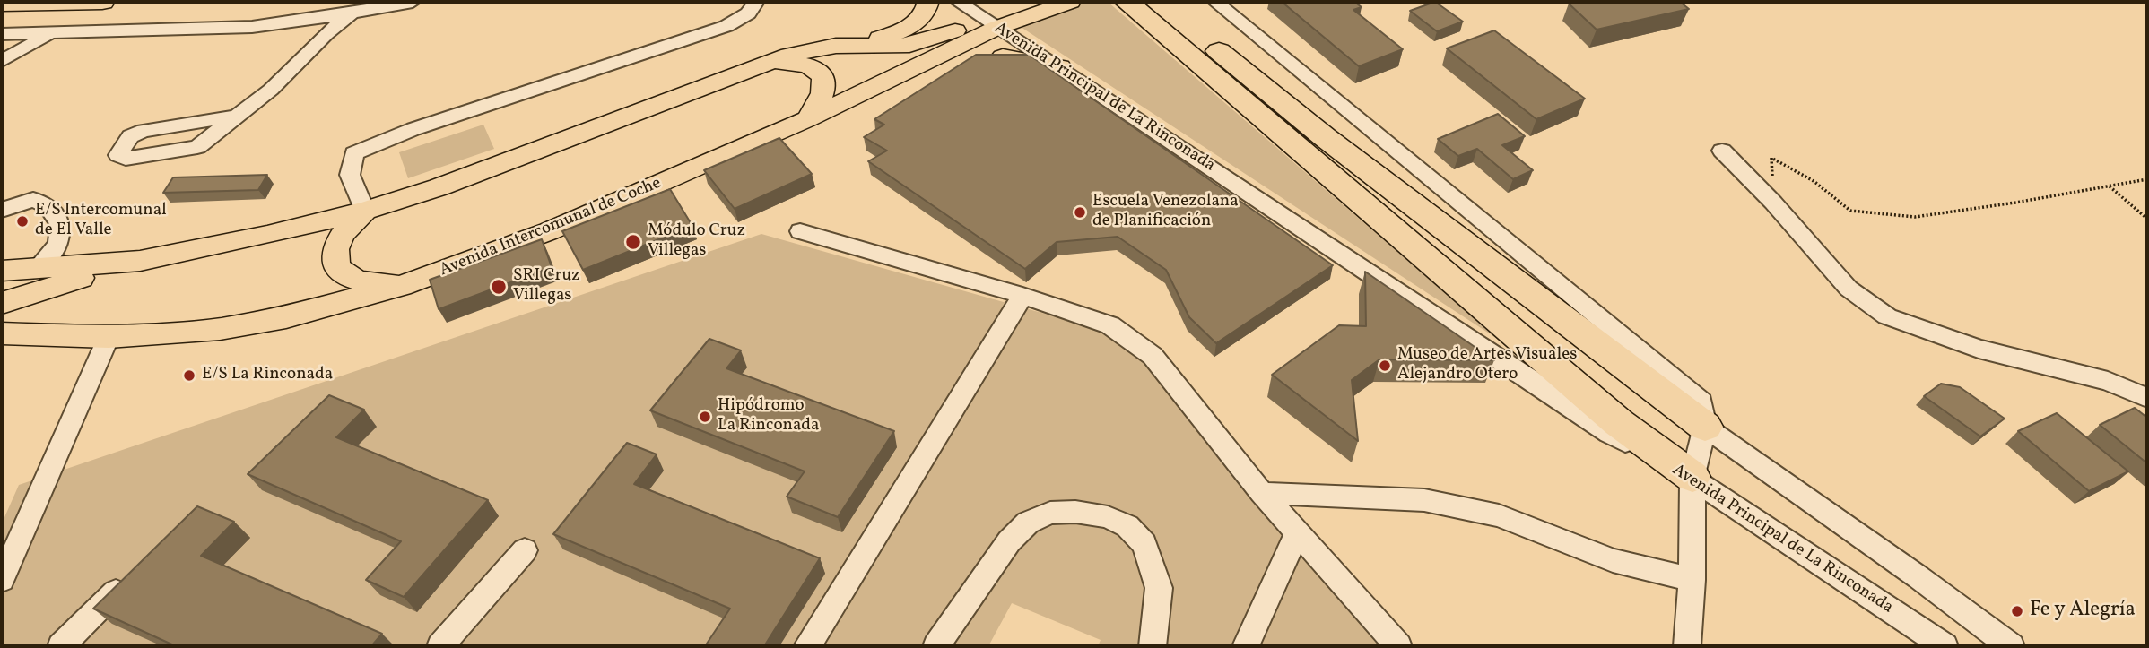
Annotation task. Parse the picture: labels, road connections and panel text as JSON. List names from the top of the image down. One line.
{"streets":{"main road":["Avenida Intercomunal de Coche"],"street":["Avenida Principal de La Rinconada"]},"crossings":[["Avenida Principal de La Rinconada","Avenida Intercomunal de Coche"]],"places":["Escuela Venezolana de Planificación","E/S Intercomunal de El Valle","Módulo Cruz Villegas","SRI Cruz Villegas","Museo de Artes Visuales Alejandro Otero","E/S La Rinconada","Hipódromo La Rinconada","Fe y Alegría"]}
